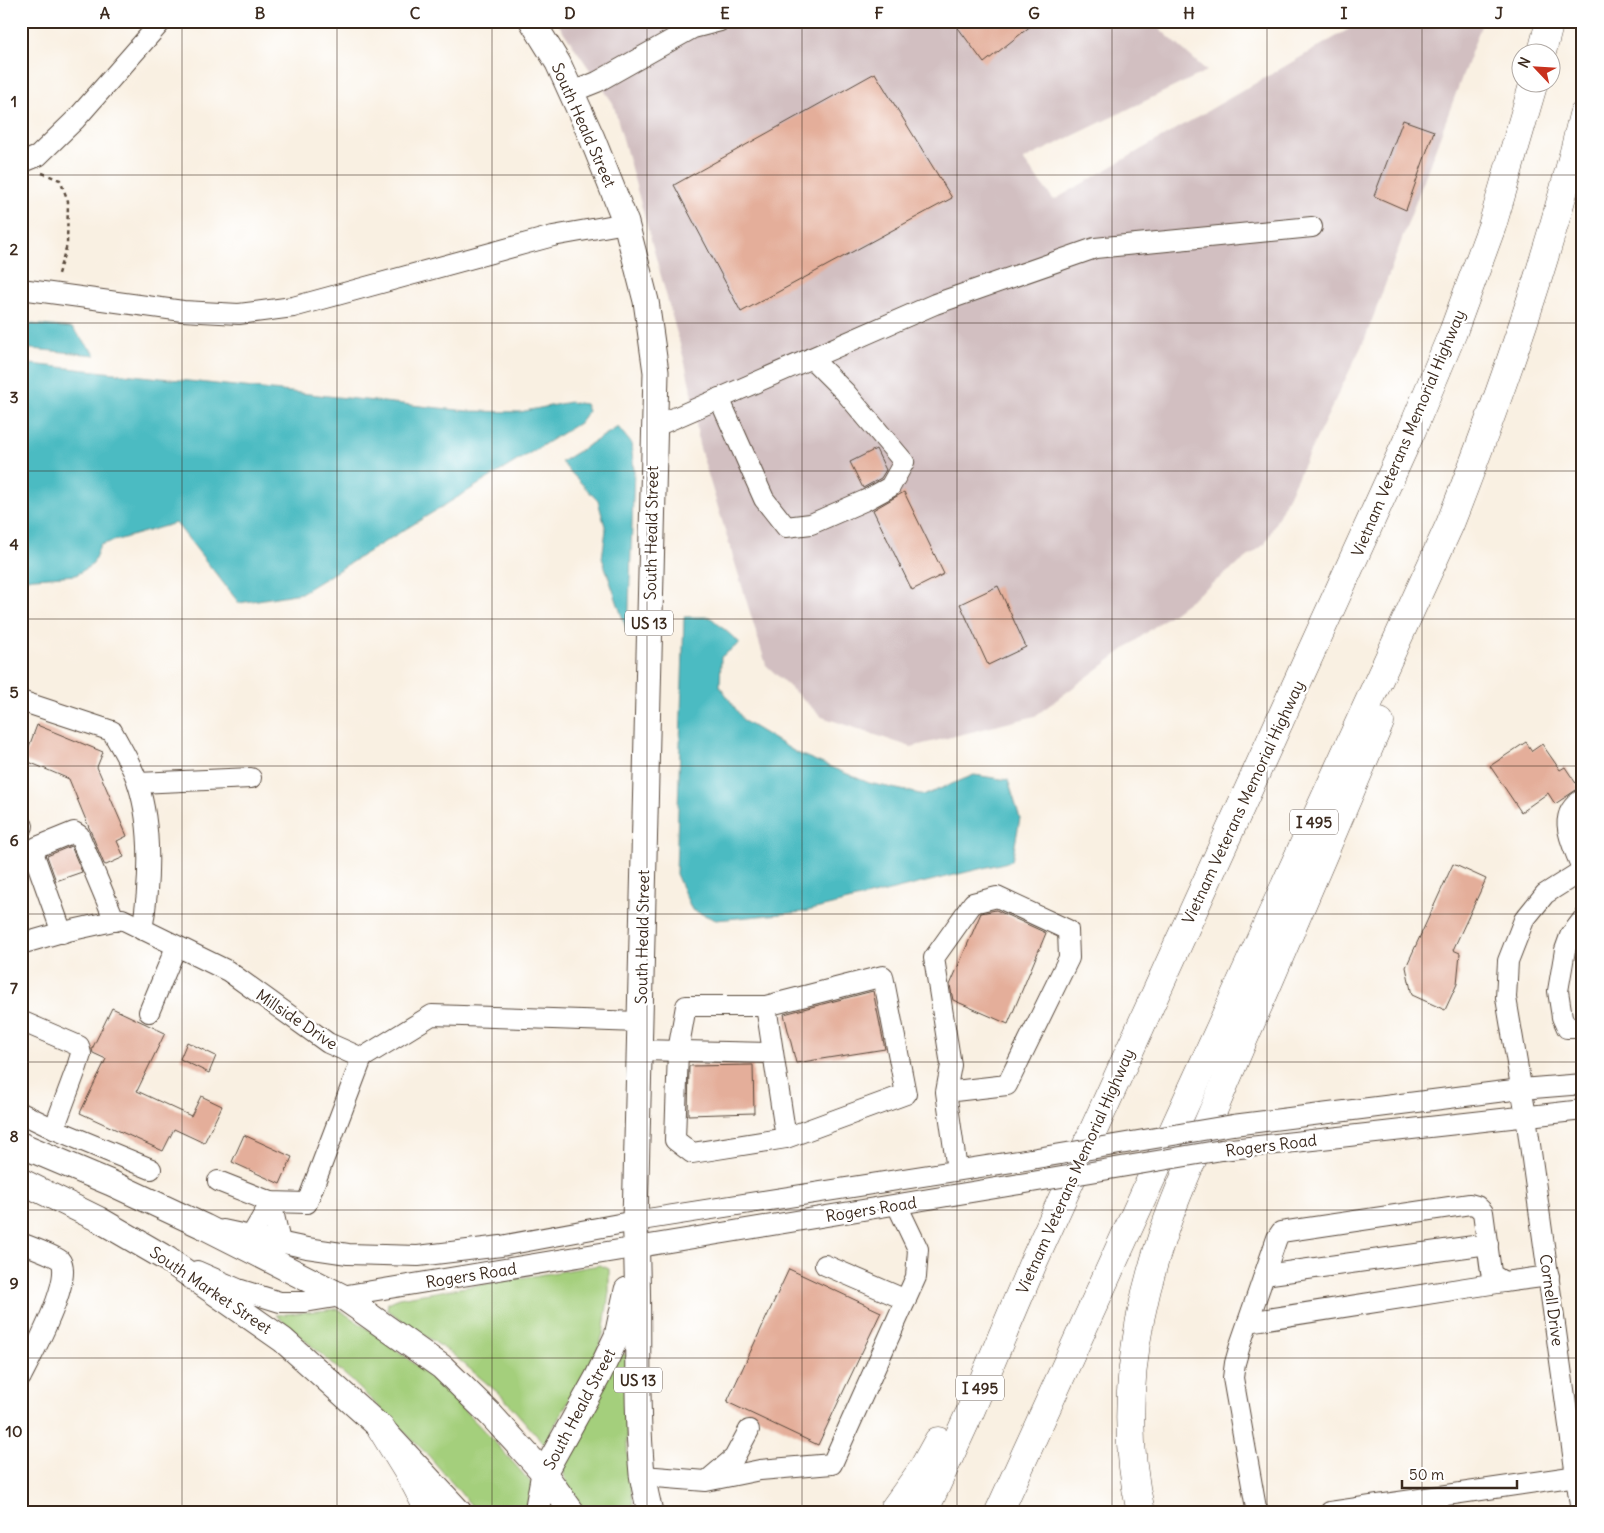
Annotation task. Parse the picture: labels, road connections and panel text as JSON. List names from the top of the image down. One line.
{"streets":{"highway":["Vietnam Veterans Memorial Highway","I 495"],"main road":["South Heald Street","US 13","South Market Street"],"street":["Millside Drive","Rogers Road","Cornell Drive"]},"crossings":[["South Heald Street","Rogers Road"],["Rogers Road","South Market Street"],["Rogers Road","Cornell Drive"]],"scale_bar":"50 m","north":"top left","grid":{"columns":["A","B","C","D","E","F","G","H","I","J"],"rows":["1","2","3","4","5","6","7","8","9","10"]}}
